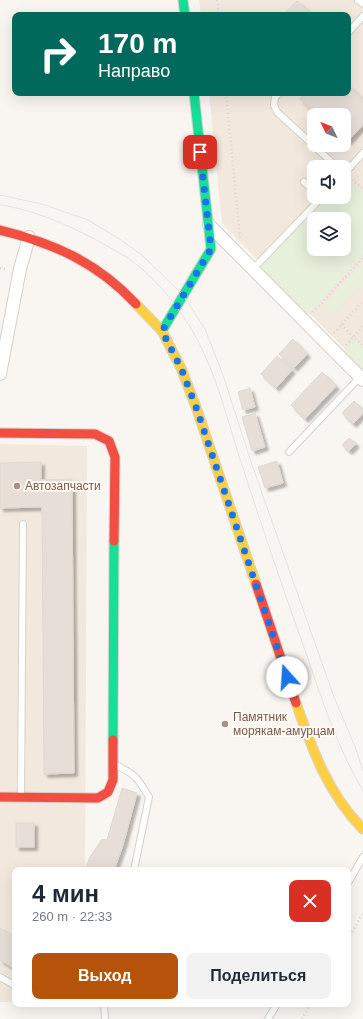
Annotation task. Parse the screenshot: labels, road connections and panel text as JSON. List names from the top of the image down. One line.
{"places":["Автозапчасти","Памятник морякам-амурцам"],"north":"top left","page":{"turn":["170 m","Направо"],"heading":["4 мин","260 m · 22:33"],"buttons":["Выход","Поделиться"]}}
